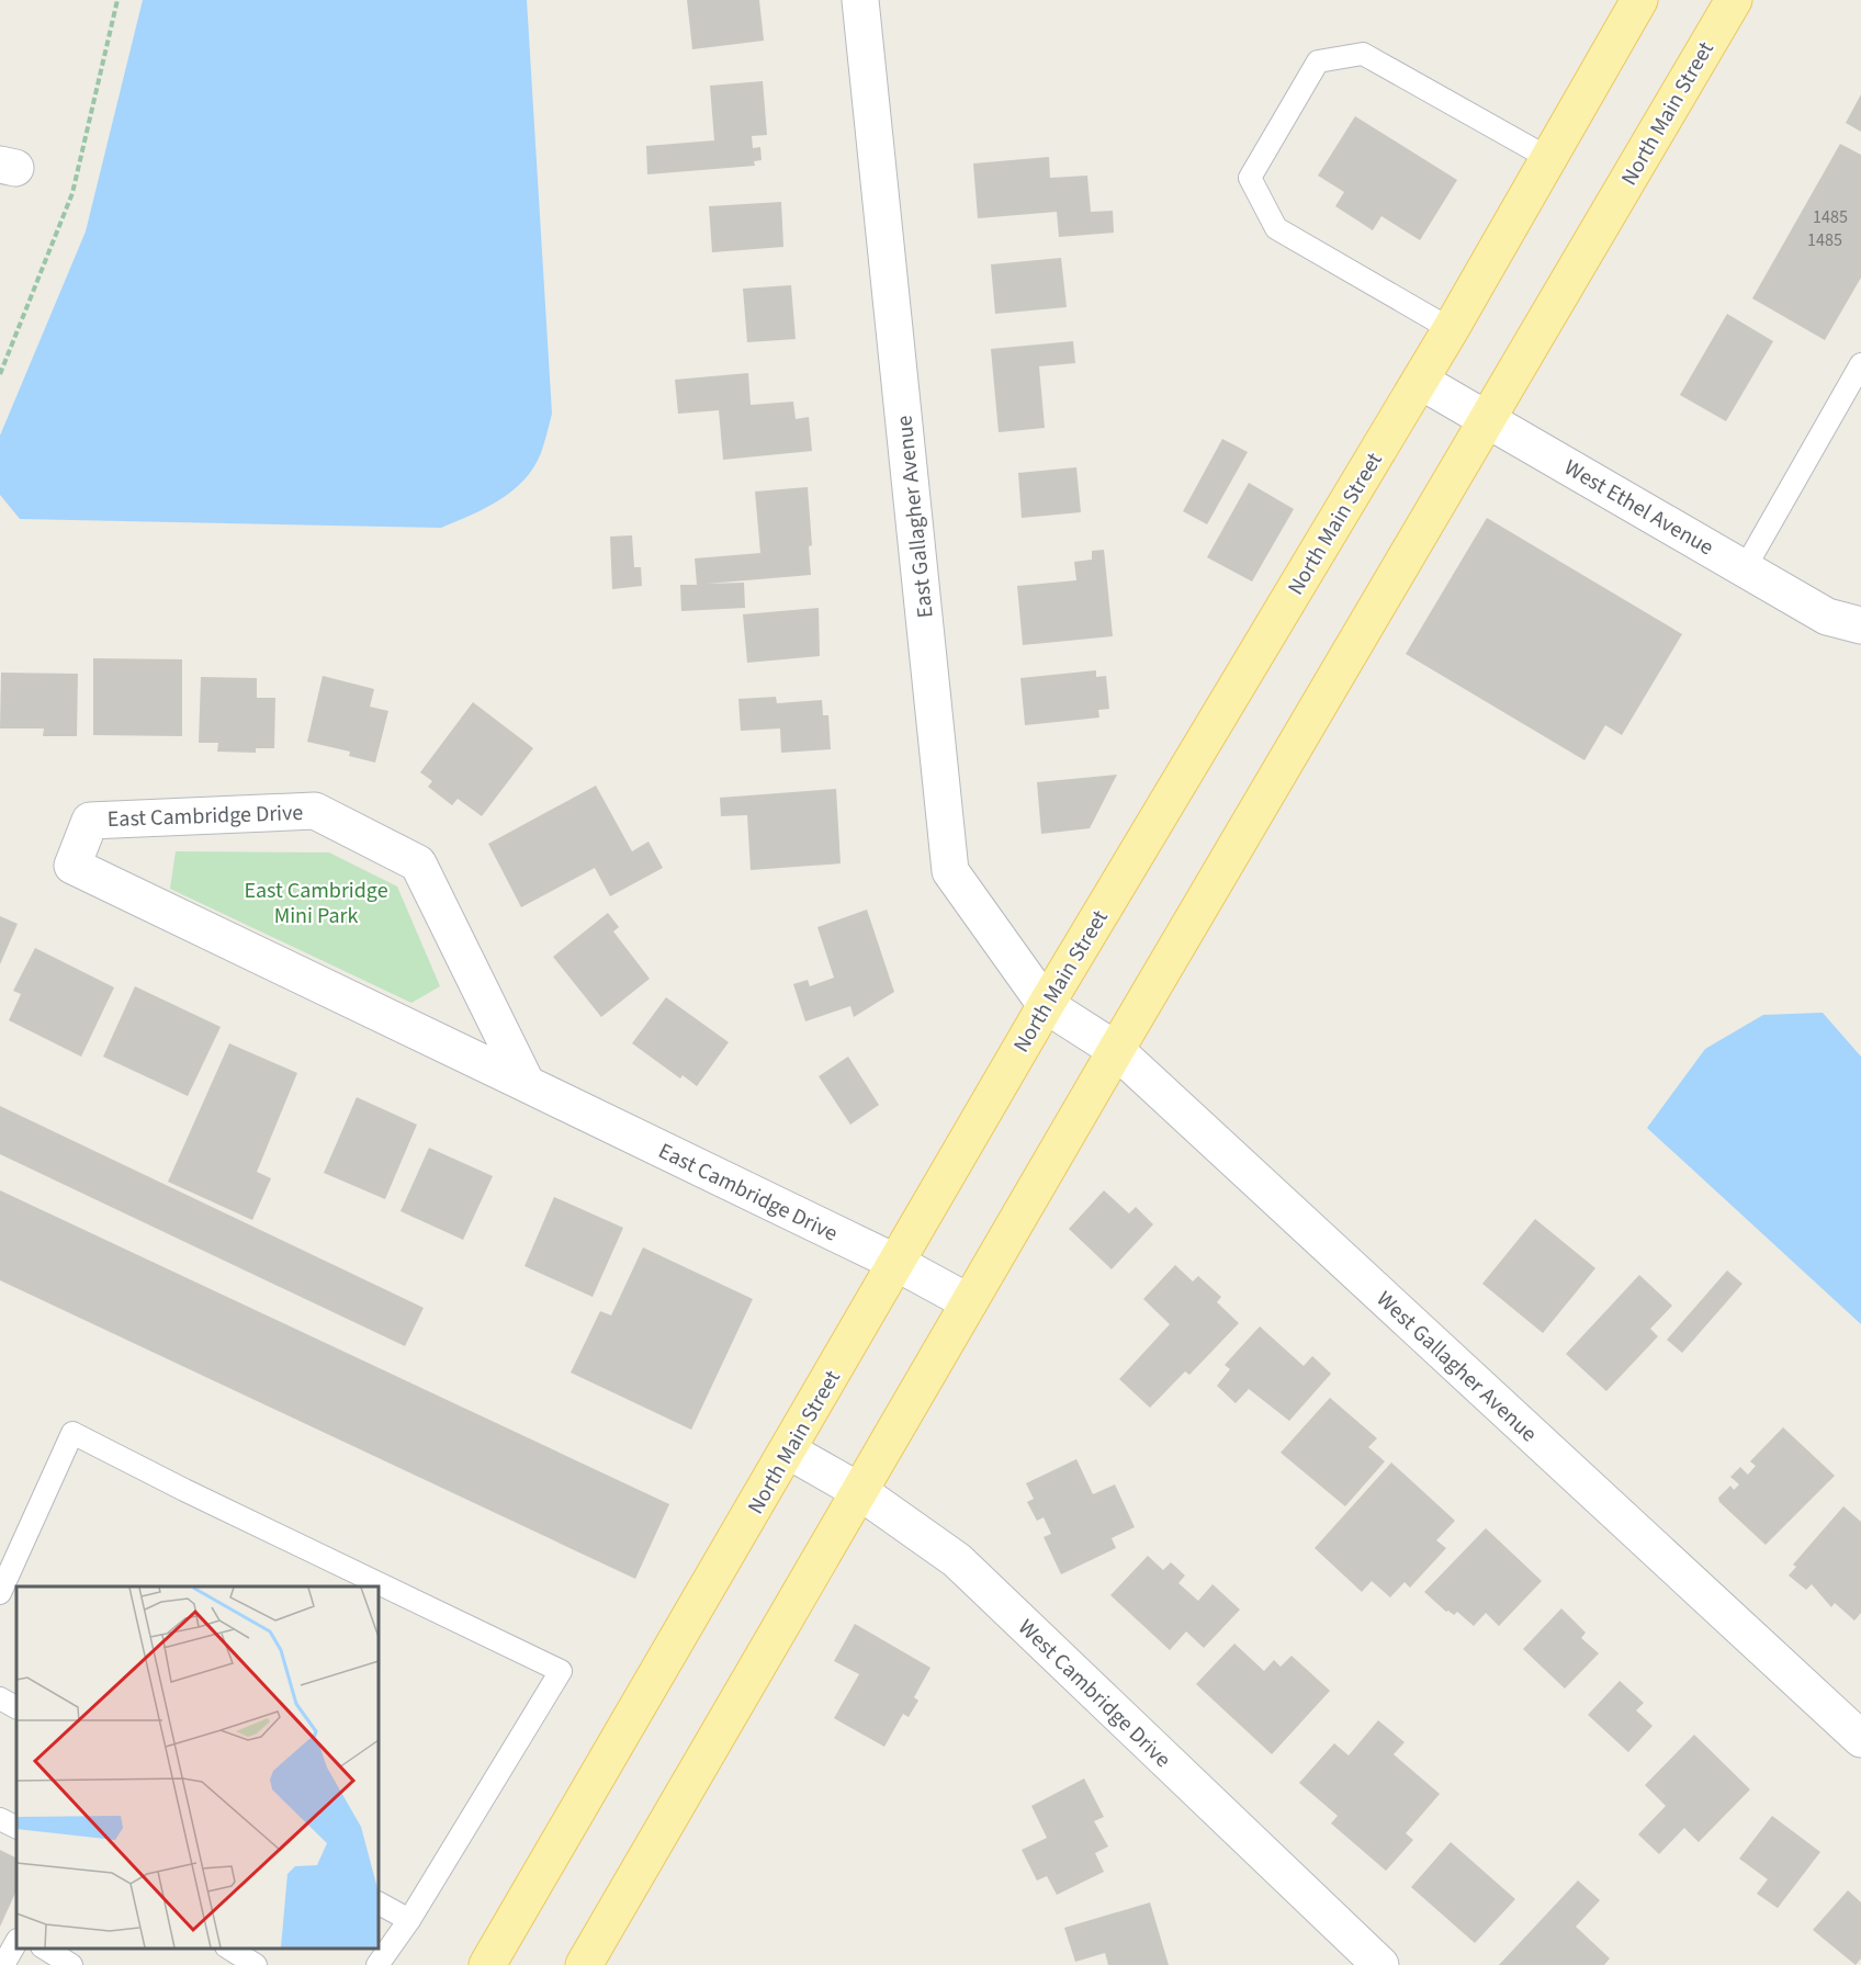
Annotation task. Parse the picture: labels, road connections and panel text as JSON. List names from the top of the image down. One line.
{"streets":{"main road":["North Main Street"],"street":["West Ethel Avenue","East Gallagher Avenue","East Cambridge Drive","West Gallagher Avenue","West Cambridge Drive"]},"crossings":[["North Main Street","West Ethel Avenue"],["North Main Street","East Gallagher Avenue"],["North Main Street","East Cambridge Drive"],["North Main Street","West Gallagher Avenue"],["North Main Street","West Cambridge Drive"],["East Gallagher Avenue","West Gallagher Avenue"]],"parks":["East Cambridge Mini Park"],"house_numbers":["1485","1485"]}
